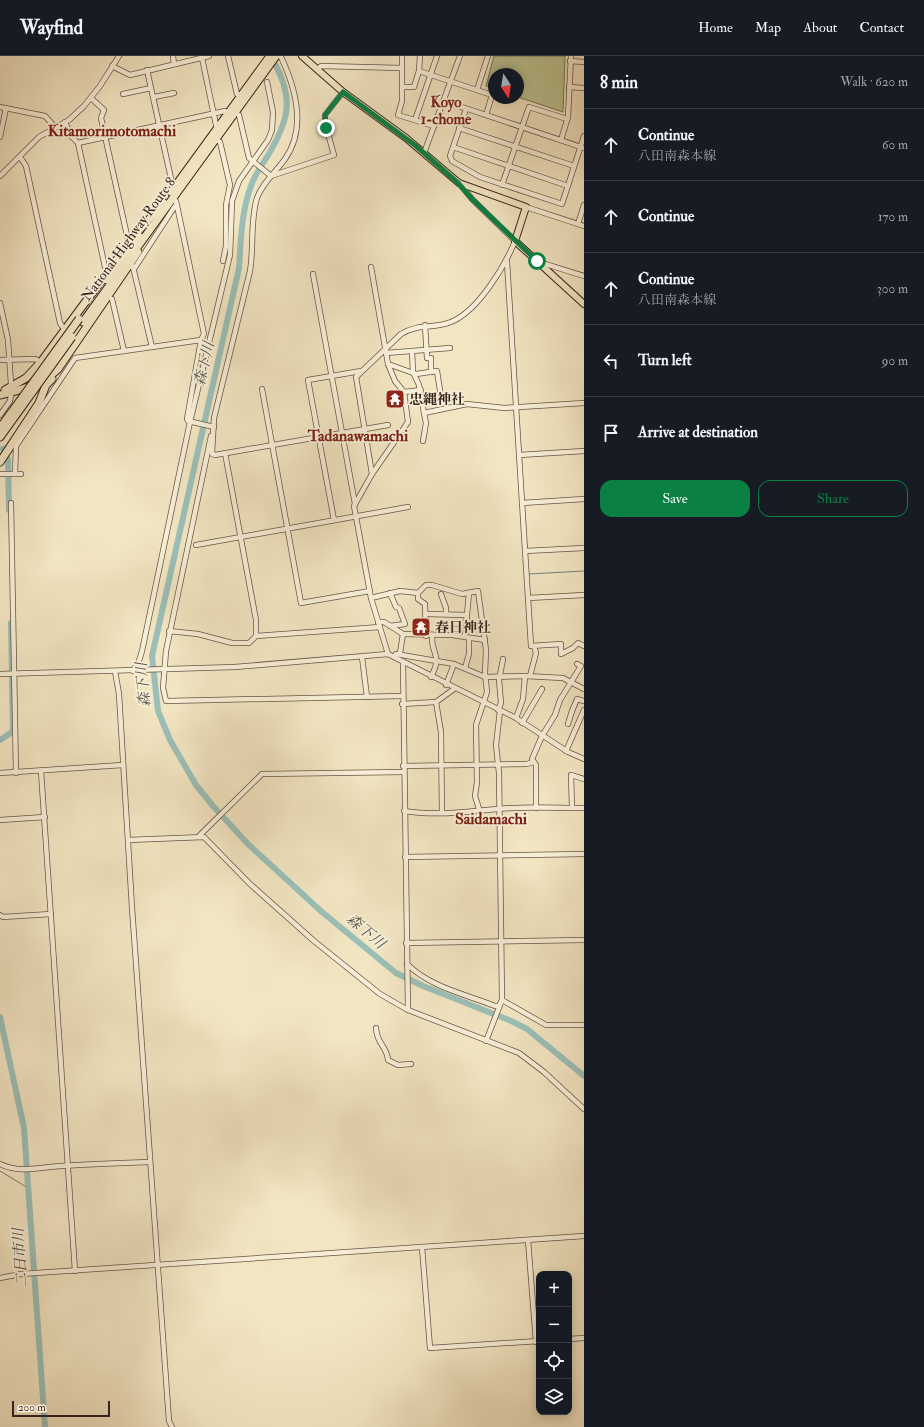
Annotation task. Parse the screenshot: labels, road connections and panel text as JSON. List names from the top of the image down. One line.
{"streets":{"highway":["National Highway Route 8"]},"districts":["Koyo 1-chome","Kitamorimotomachi","Tadanawamachi","Saidamachi"],"water":["森下川","二日市川"],"places":{"temple":["忠縄神社","春日神社"]},"scale_bar":"200 m","north":"bottom","page":{"header":"Wayfind","nav":["Home","Map","About","Contact"],"heading":["8 min","Walk · 620 m"],"list":[["Continue","八田南森本線","60 m"],["Continue","170 m"],["Continue","八田南森本線","300 m"],["Turn left","90 m"],"Arrive at destination"],"buttons":["Save","Share"],"map_buttons":["+","−"],"scale":"200 m"}}
